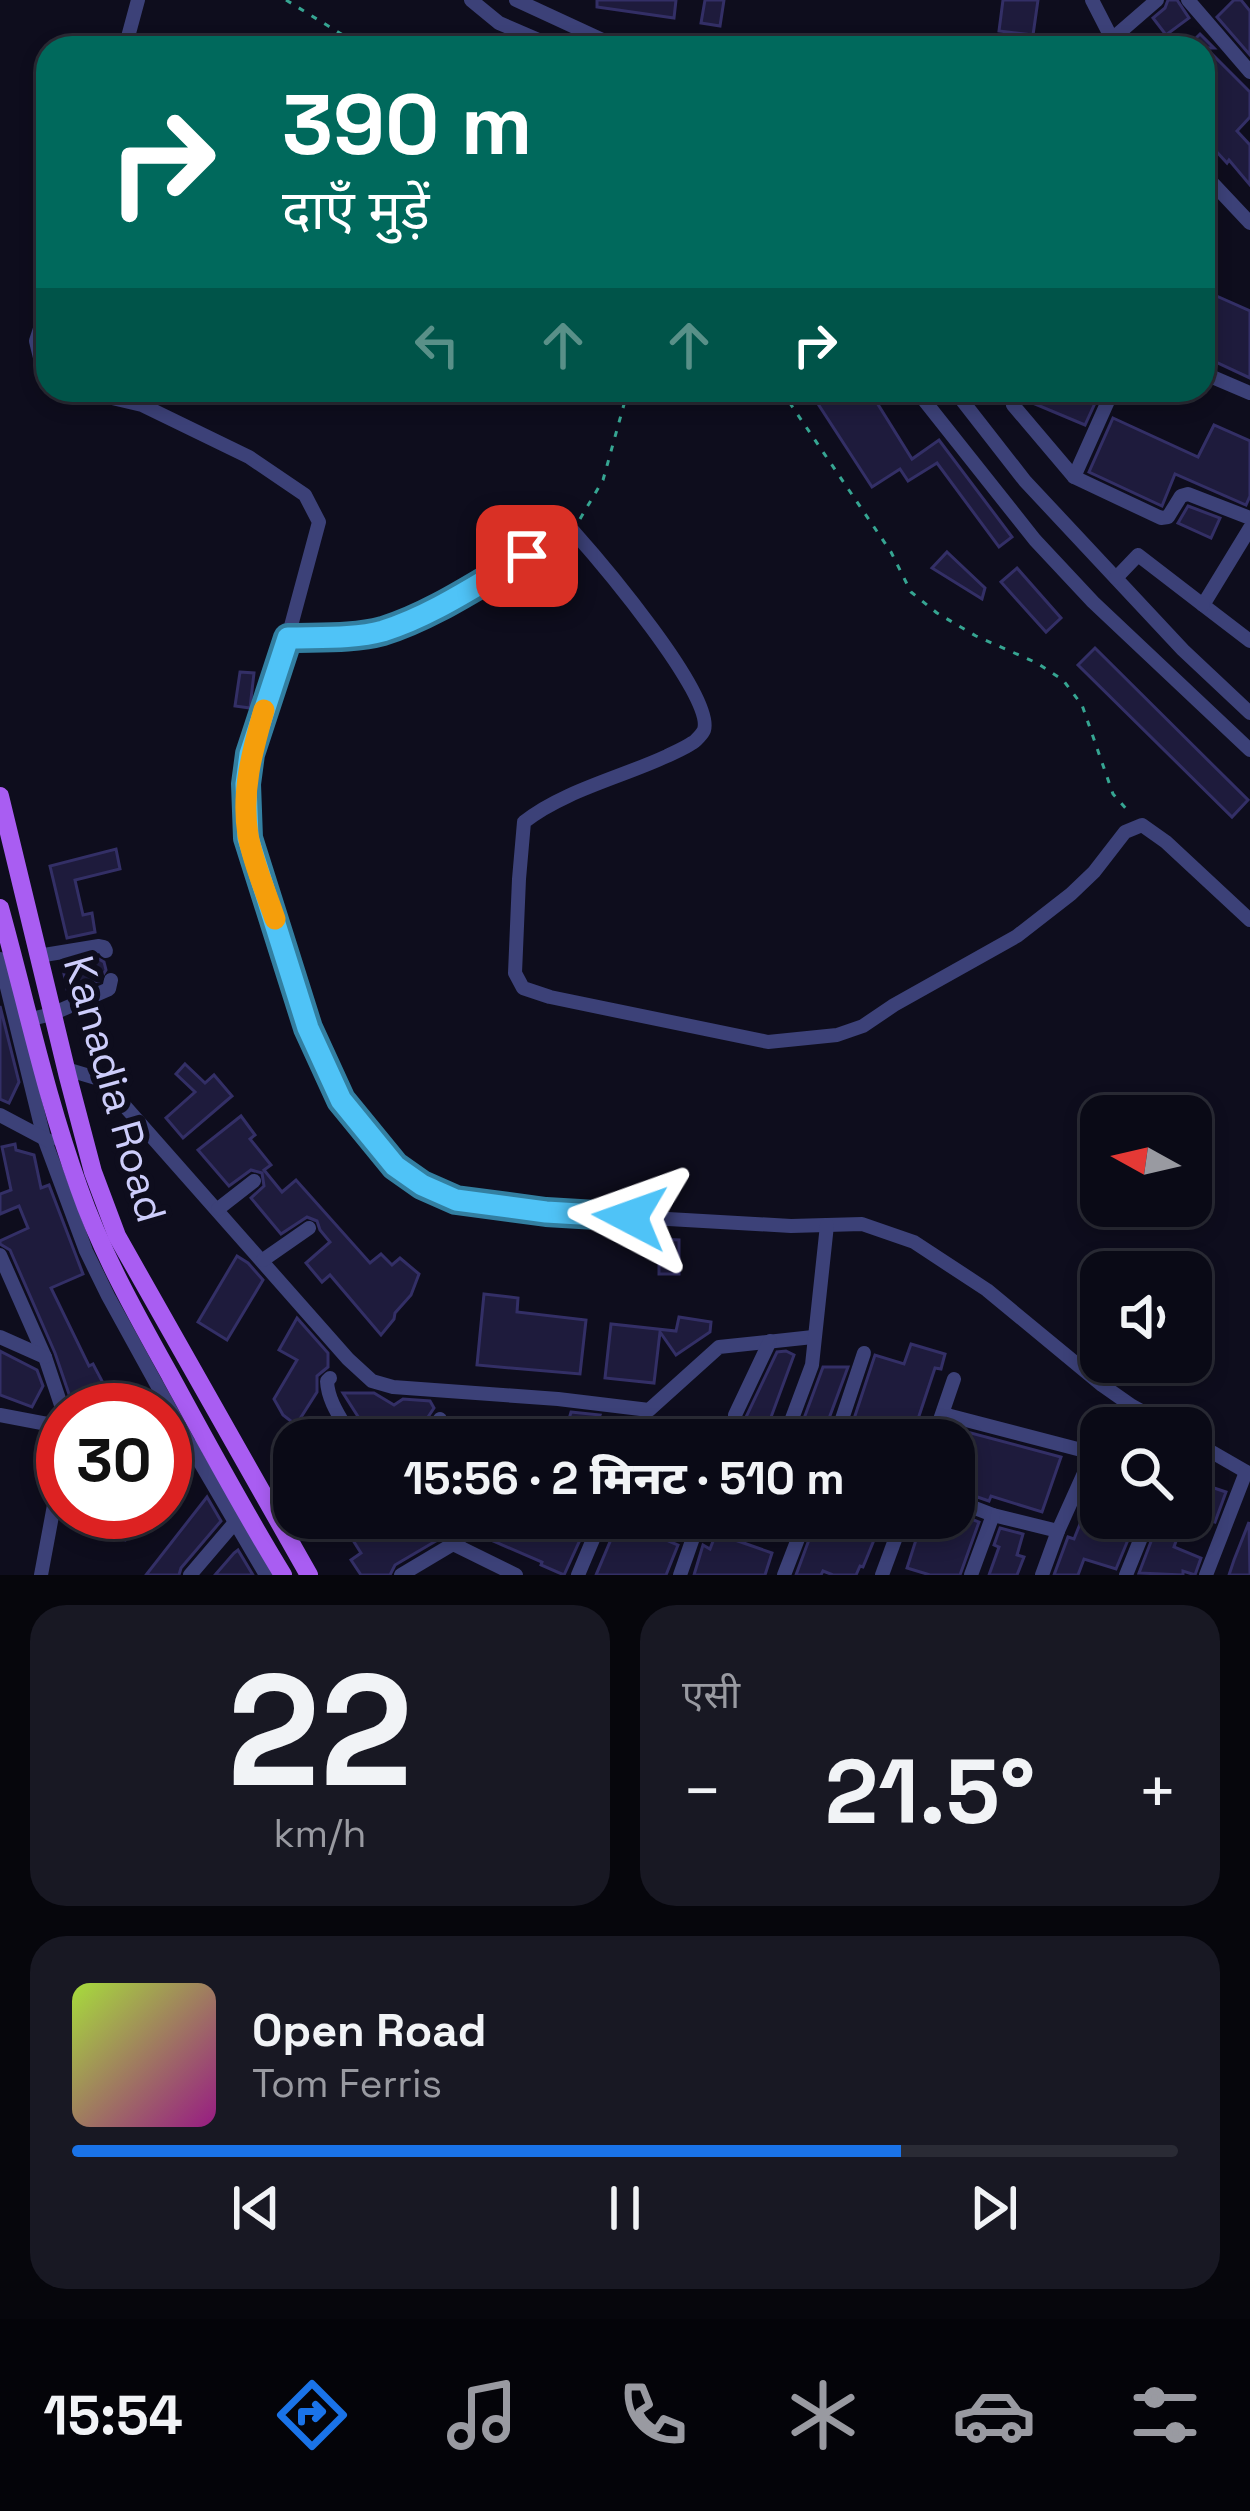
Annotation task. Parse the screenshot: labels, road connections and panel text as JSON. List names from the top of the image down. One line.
{"streets":{"main road":["Kanadia Road"]},"north":"left","page":{"turn":["390 m","दाएँ मुड़ें"],"limit":"30","trip":"15:56 · 2 मिनट · 510 m","tile":[["22","km/h"],"एसी"],"heat":["−","21.5°","+"],"song":["Open Road","Tom Ferris"],"tabs":"15:54"}}
